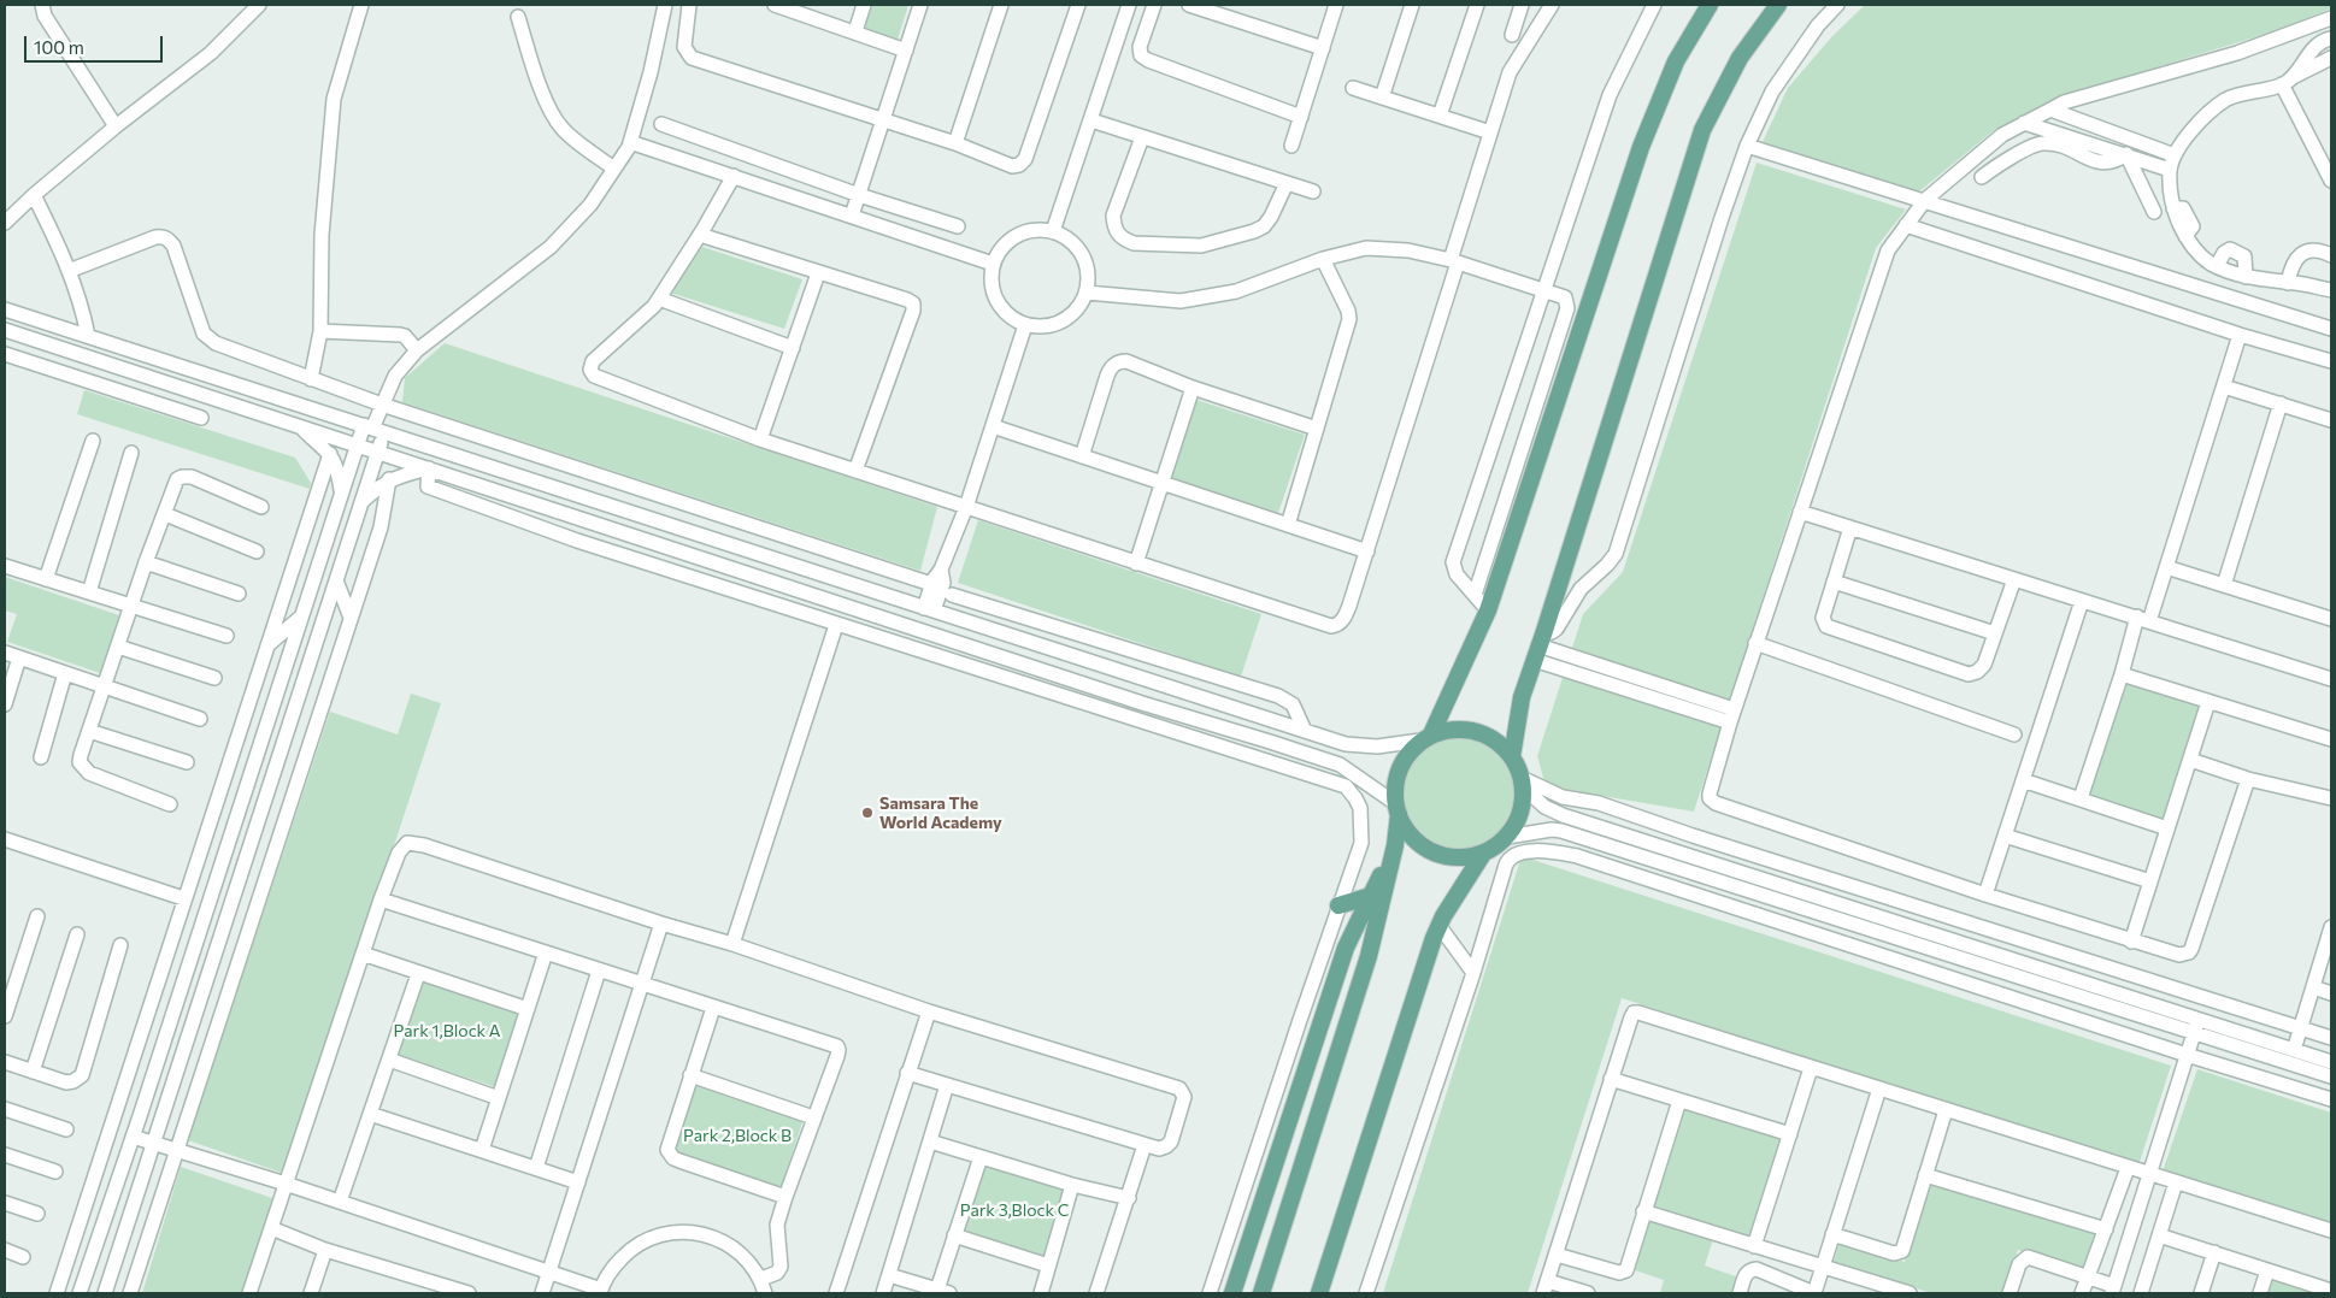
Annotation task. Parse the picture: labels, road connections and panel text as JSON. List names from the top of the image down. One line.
{"parks":["Park 1,Block A","Park 2,Block B","Park 3,Block C"],"places":["Samsara The World Academy"],"scale_bar":"100 m"}
